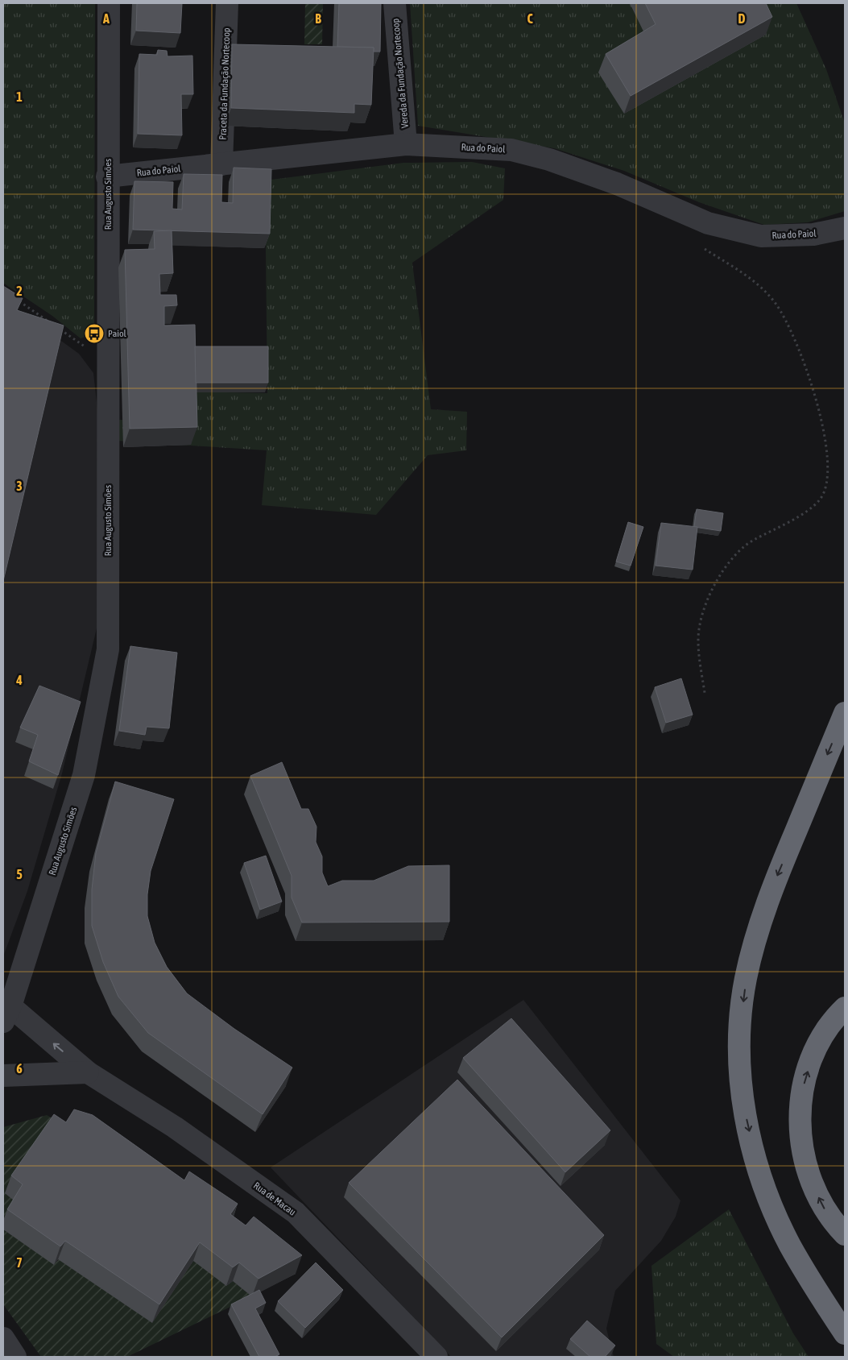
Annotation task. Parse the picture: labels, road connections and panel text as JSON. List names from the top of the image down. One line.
{"streets":{"street":["Vereda da Fundação Nortecoop","Praceta da Fundação Nortecoop","Rua do Paiol","Rua Augusto Simões","Rua de Macau"]},"crossings":[["Vereda da Fundação Nortecoop","Rua do Paiol"],["Praceta da Fundação Nortecoop","Rua do Paiol"],["Rua do Paiol","Rua Augusto Simões"],["Rua Augusto Simões","Rua de Macau"]],"places":{"bus stop":["Paiol"]},"grid":{"columns":["A","B","C","D"],"rows":["1","2","3","4","5","6","7"]}}
